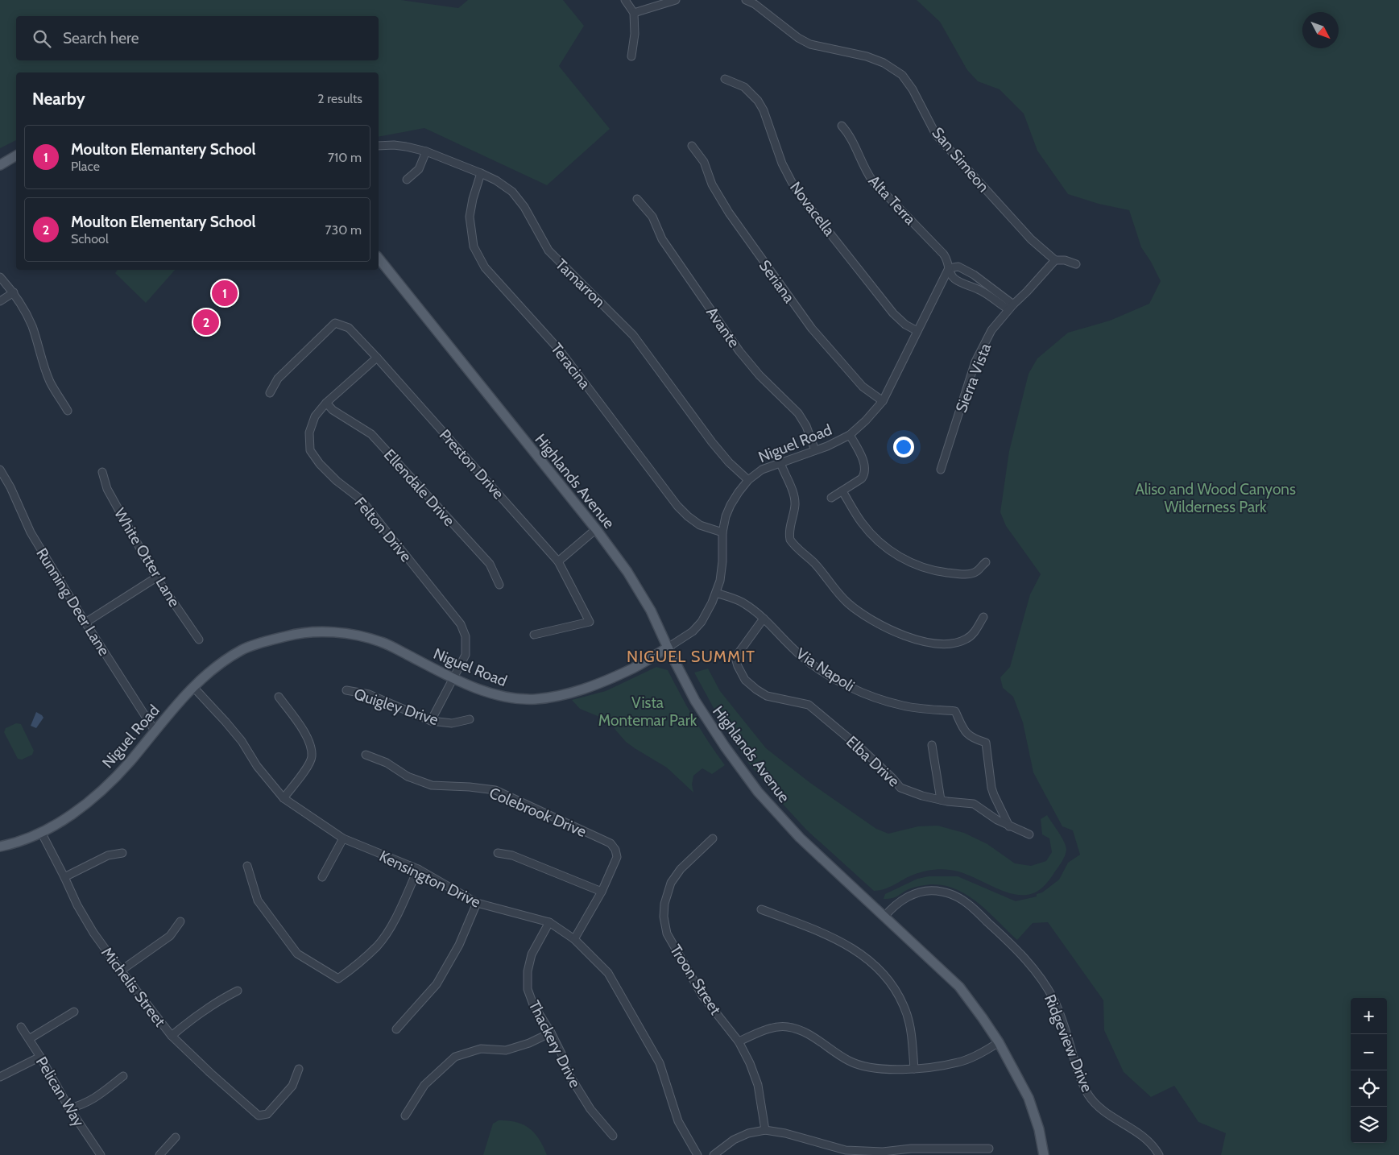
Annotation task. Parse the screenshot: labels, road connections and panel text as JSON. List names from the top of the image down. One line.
{"streets":{"main road":["Niguel Road","Highlands Avenue"],"street":["San Simeon","Alta Terra","Novacella","Seriana","Tamarron","Avante","Teracina","Sierra Vista","Preston Drive","Ellendale Drive","Felton Drive","White Otter Lane","Running Deer Lane","Via Napoli","Quigley Drive","Elba Drive","Colebrook Drive","Kensington Drive","Troon Street","Michelis Street","Ridgeview Drive","Thackery Drive","Pelican Way"]},"crossings":[["San Simeon","Sierra Vista"],["Alta Terra","Sierra Vista"],["Alta Terra","Niguel Road"],["Novacella","Niguel Road"],["Seriana","Niguel Road"],["Tamarron","Teracina"],["Tamarron","Niguel Road"],["Avante","Niguel Road"],["Teracina","Niguel Road"],["Niguel Road","Highlands Avenue"],["Niguel Road","Felton Drive"],["Niguel Road","Running Deer Lane"],["Niguel Road","Via Napoli"],["Niguel Road","Kensington Drive"],["Niguel Road","Michelis Street"],["Preston Drive","Felton Drive"],["Highlands Avenue","Ridgeview Drive"],["Ellendale Drive","Felton Drive"],["Felton Drive","Quigley Drive"],["Via Napoli","Elba Drive"],["Kensington Drive","Thackery Drive"]],"districts":["NIGUEL SUMMIT"],"parks":["Aliso and Wood Canyons Wilderness Park","Vista Montemar Park"],"north":"bottom right","page":{"search":"Search here","heading":["Nearby","2 results"],"list":[{"mark":"1","name":"Moulton Elemantery School","note":"Place","value":"710 m"},{"mark":"2","name":"Moulton Elementary School","note":"School","value":"730 m"}],"pins":["1","2"],"map_buttons":["+","−"]}}
